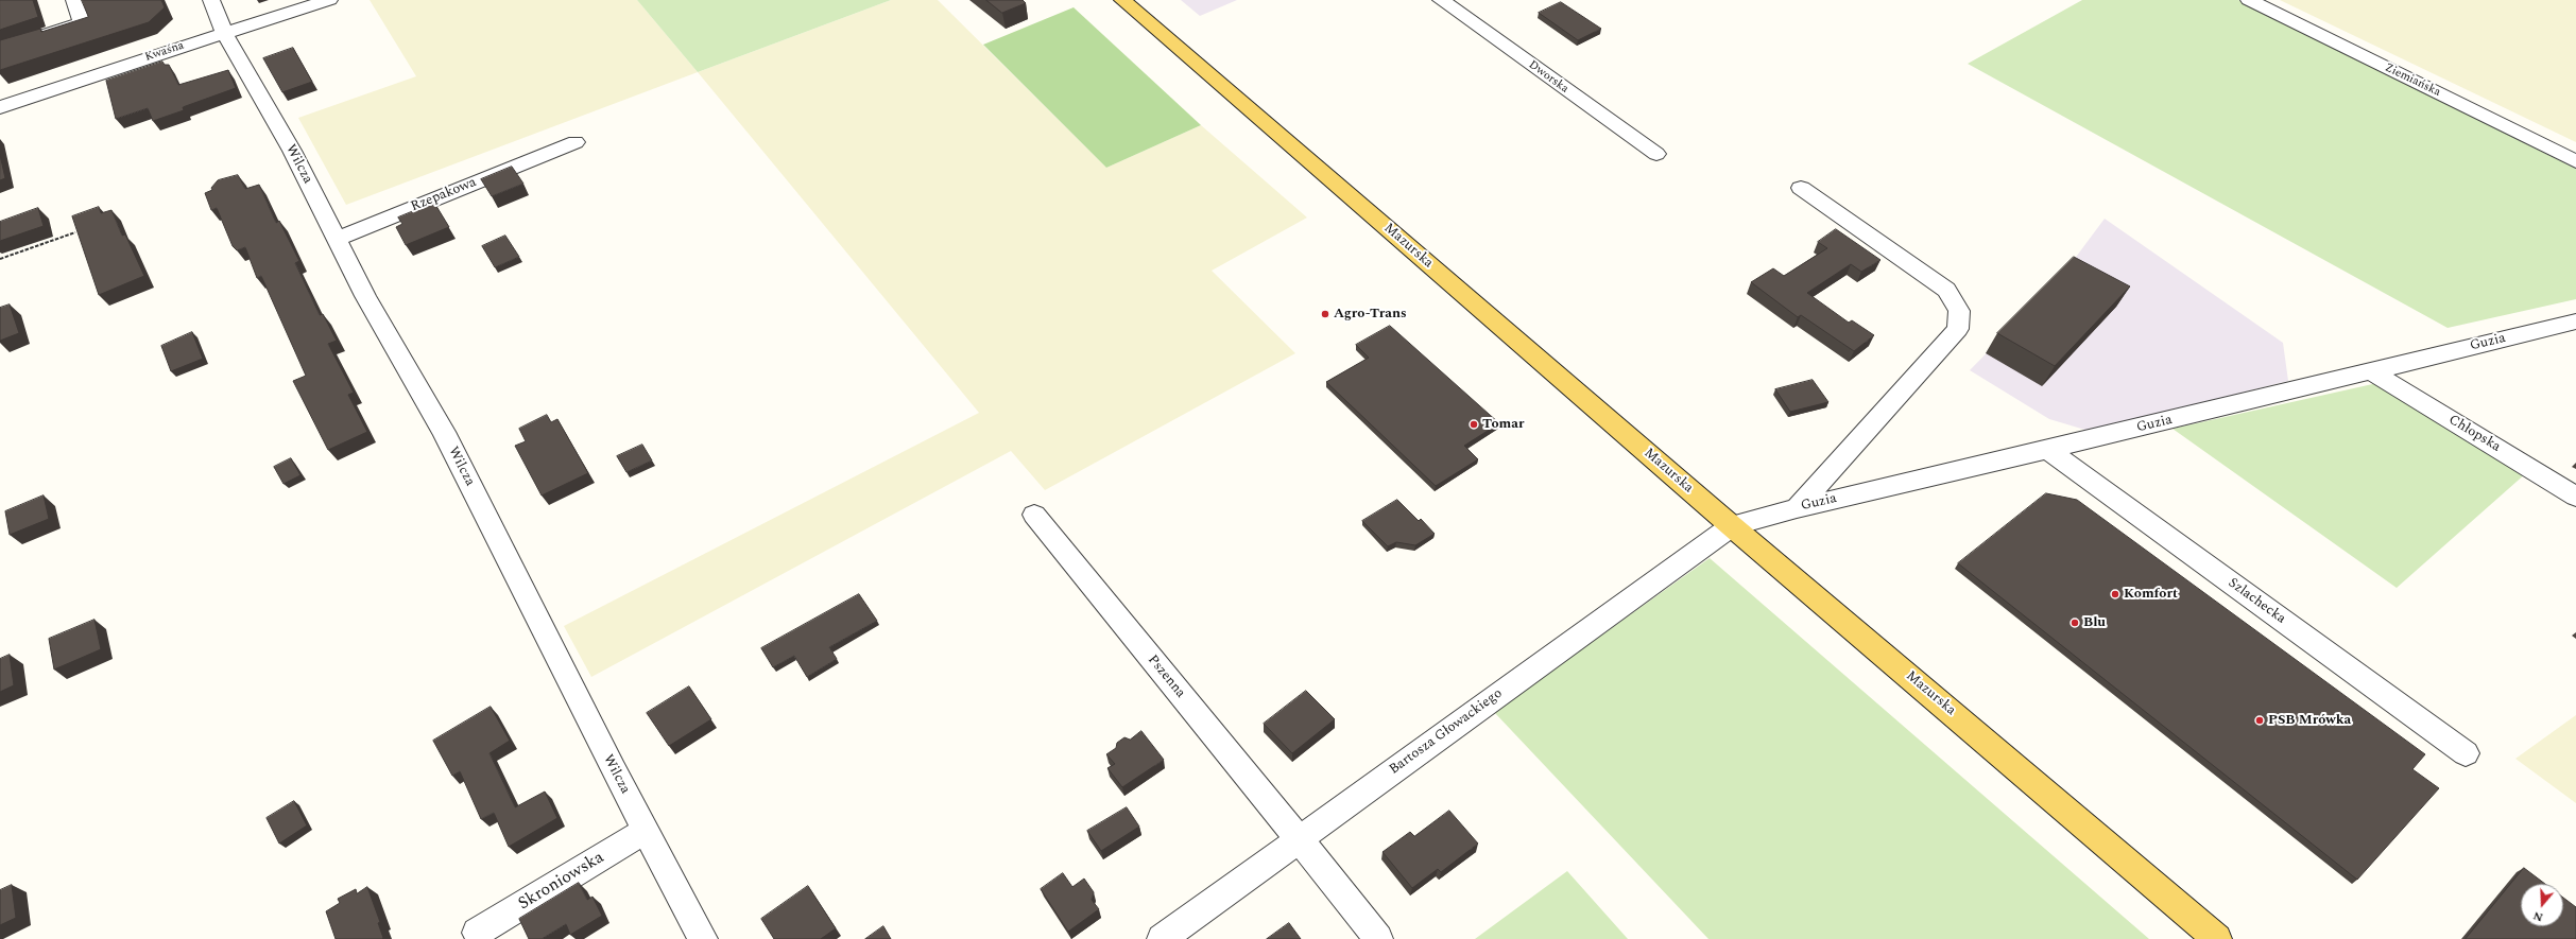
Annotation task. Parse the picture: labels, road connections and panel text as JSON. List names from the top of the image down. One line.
{"streets":{"main road":["Mazurska"],"street":["Kwaśna","Dworska","Ziemiańska","Wilcza","Rzepakowa","Guzia","Chłopska","Szlachecka","Pszenna","Bartosza Głowackiego","Skroniowska"]},"crossings":[["Kwaśna","Wilcza"],["Wilcza","Rzepakowa"],["Wilcza","Skroniowska"],["Mazurska","Guzia"],["Mazurska","Bartosza Głowackiego"],["Guzia","Chłopska"],["Guzia","Szlachecka"],["Guzia","Bartosza Głowackiego"],["Pszenna","Bartosza Głowackiego"]],"places":["Agro-Trans","Tomar","Komfort","Blu","PSB Mrówka"],"north":"bottom"}
